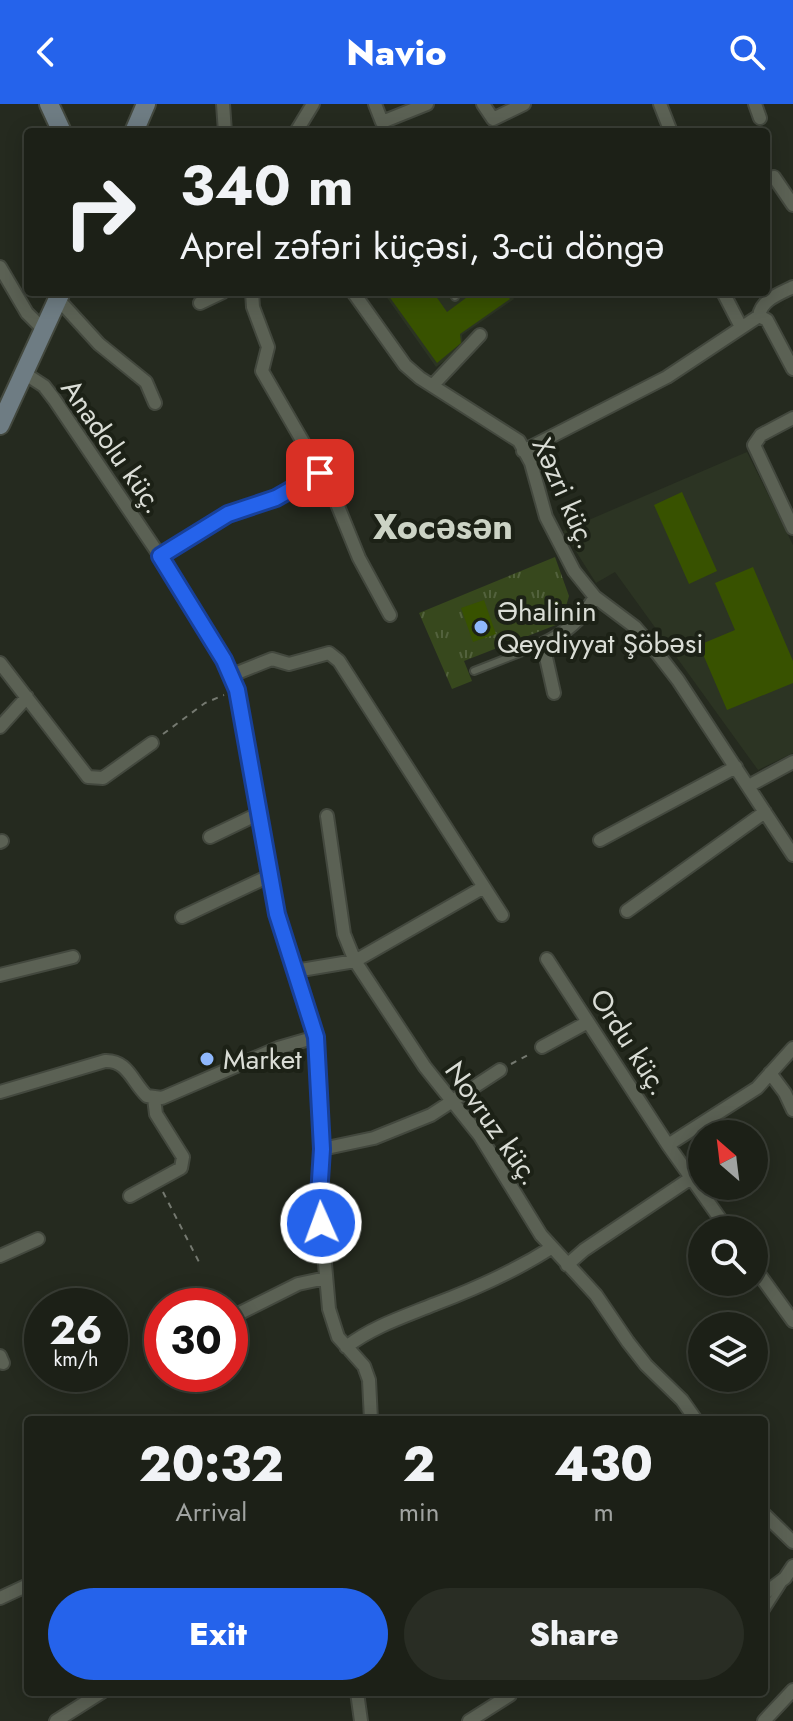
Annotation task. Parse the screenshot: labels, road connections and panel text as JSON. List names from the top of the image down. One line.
{"streets":{"street":["Anadolu küç.","Xəzri küç.","Ordu küç.","Novruz küç."]},"districts":["Xocəsən"],"places":["Əhalinin Qeydiyyat Şöbəsi","Market"],"north":"top left","page":{"header":"Navio","turn":["340 m","Aprel zəfəri küçəsi, 3-cü döngə"],"speed":"26 km/h","limit":"30","eta":["20:32","Arrival","2","min","430","m"],"buttons":["Exit","Share"]}}
